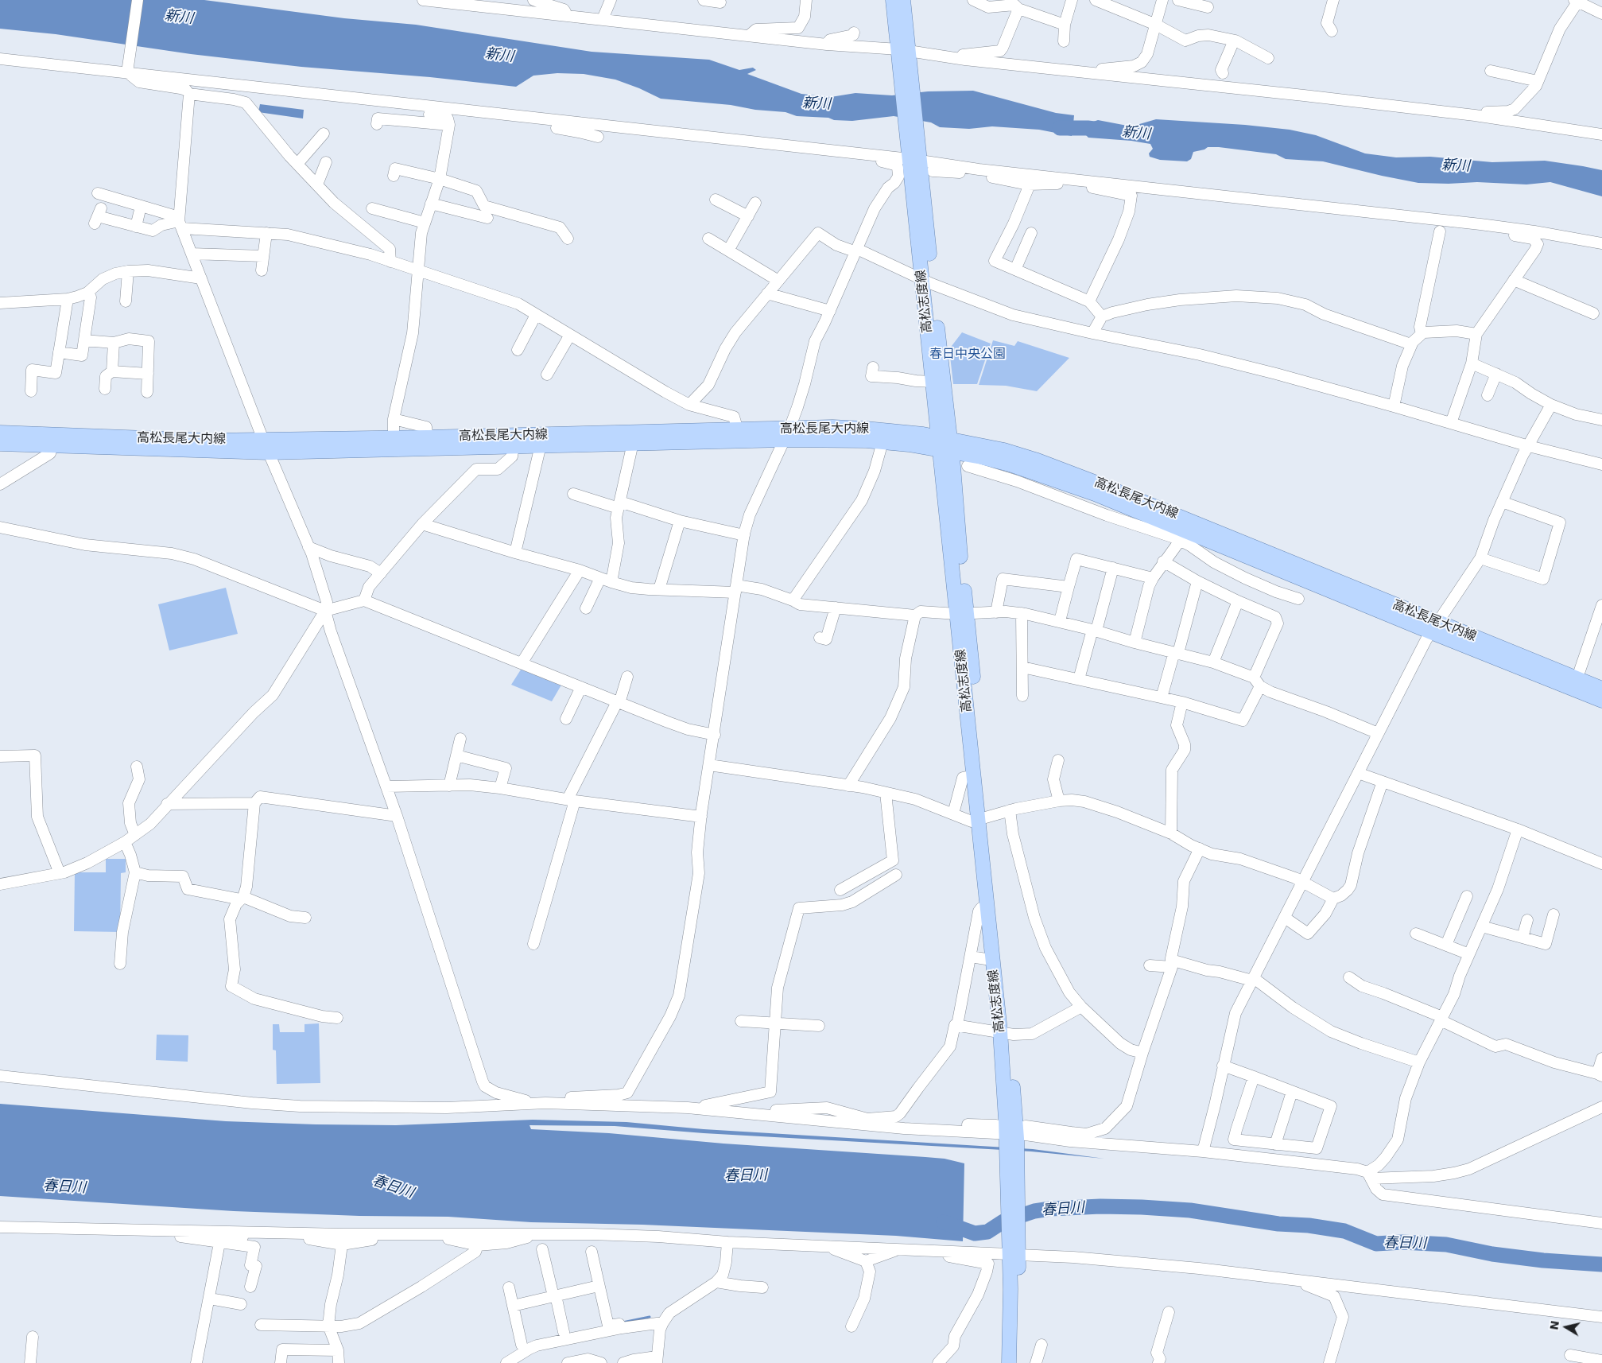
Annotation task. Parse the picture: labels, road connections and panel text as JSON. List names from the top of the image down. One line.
{"streets":{"main road":["高松志度線","高松長尾大内線"]},"crossings":[["高松志度線","高松長尾大内線"]],"water":["新川","春日川"],"parks":["春日中央公園"],"north":"left"}
